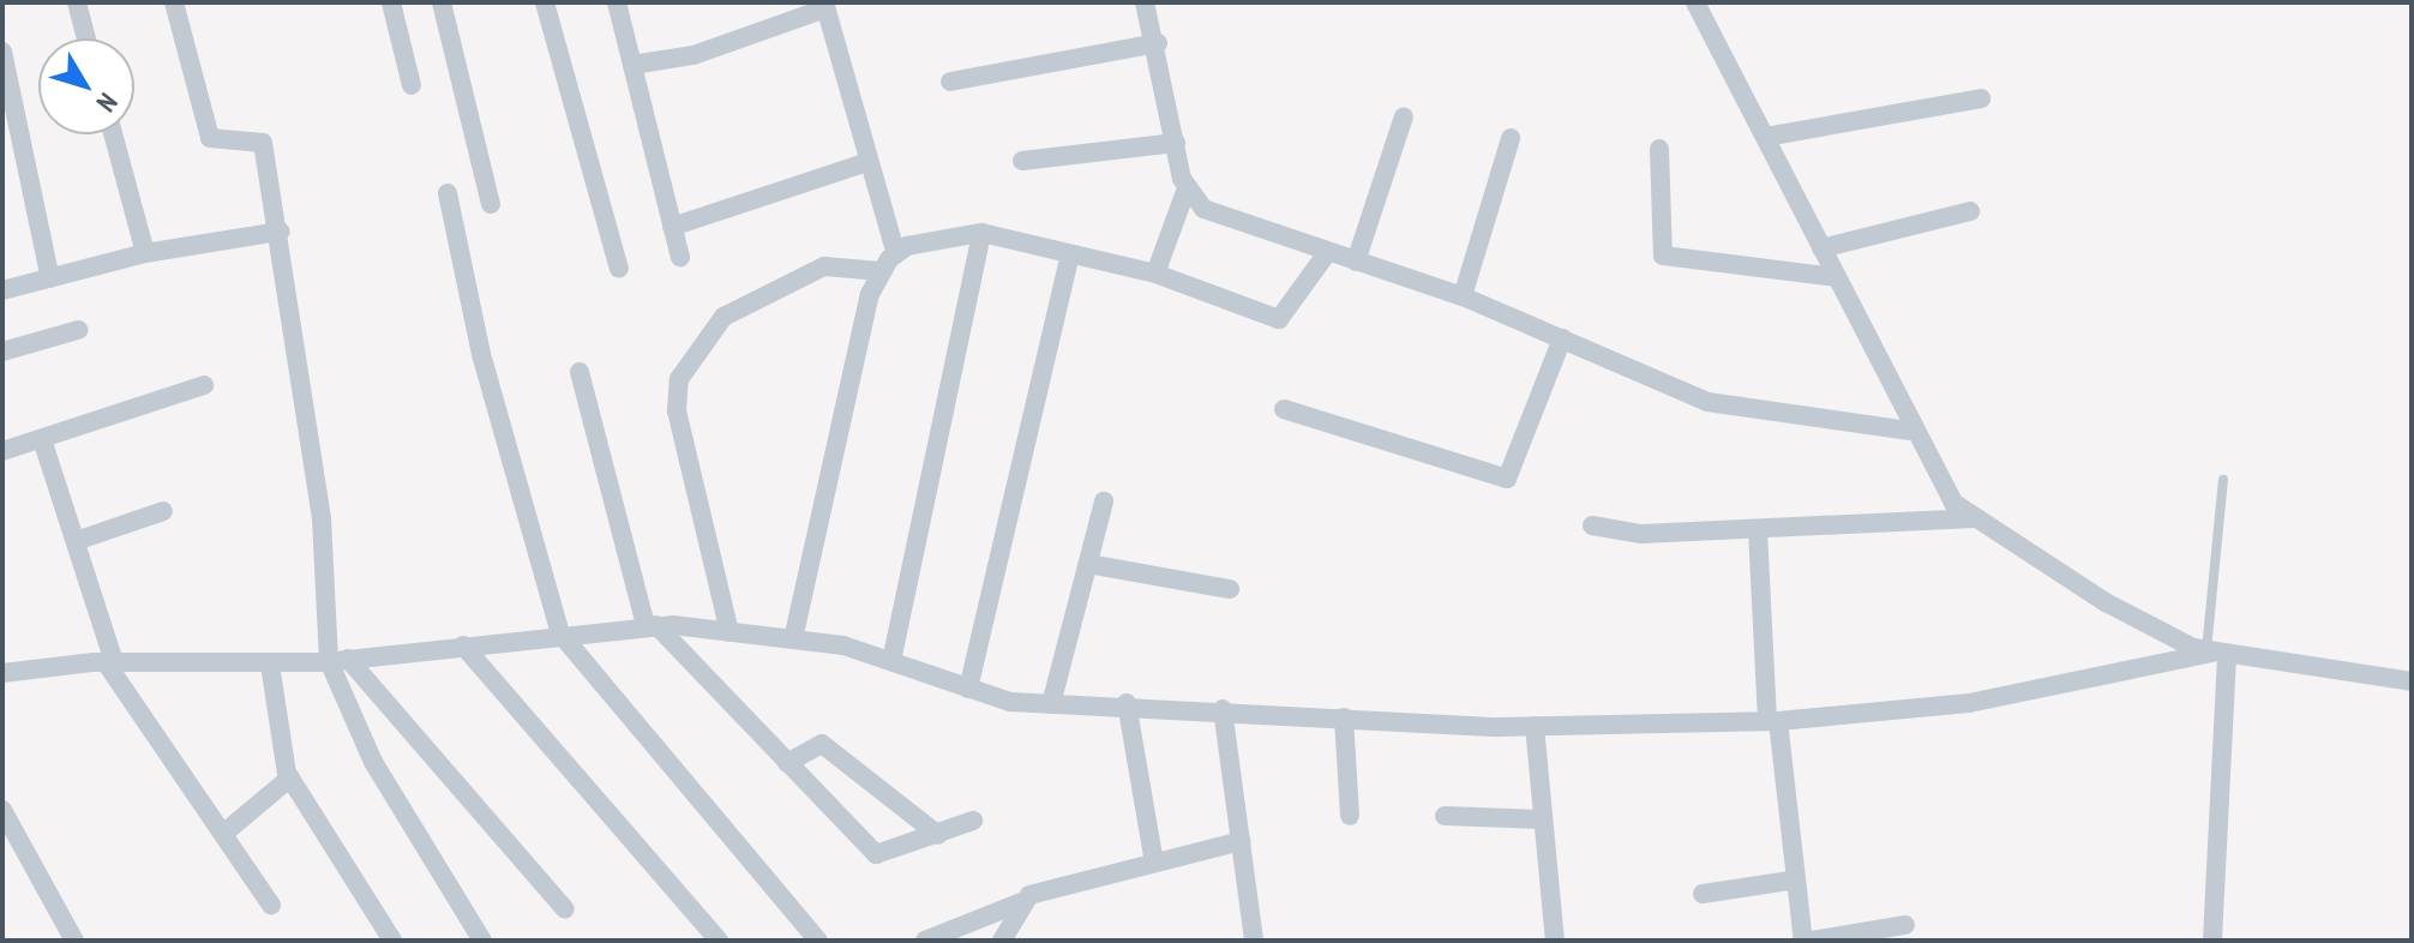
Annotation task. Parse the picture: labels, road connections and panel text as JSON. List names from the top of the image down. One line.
{"north":"bottom right"}
